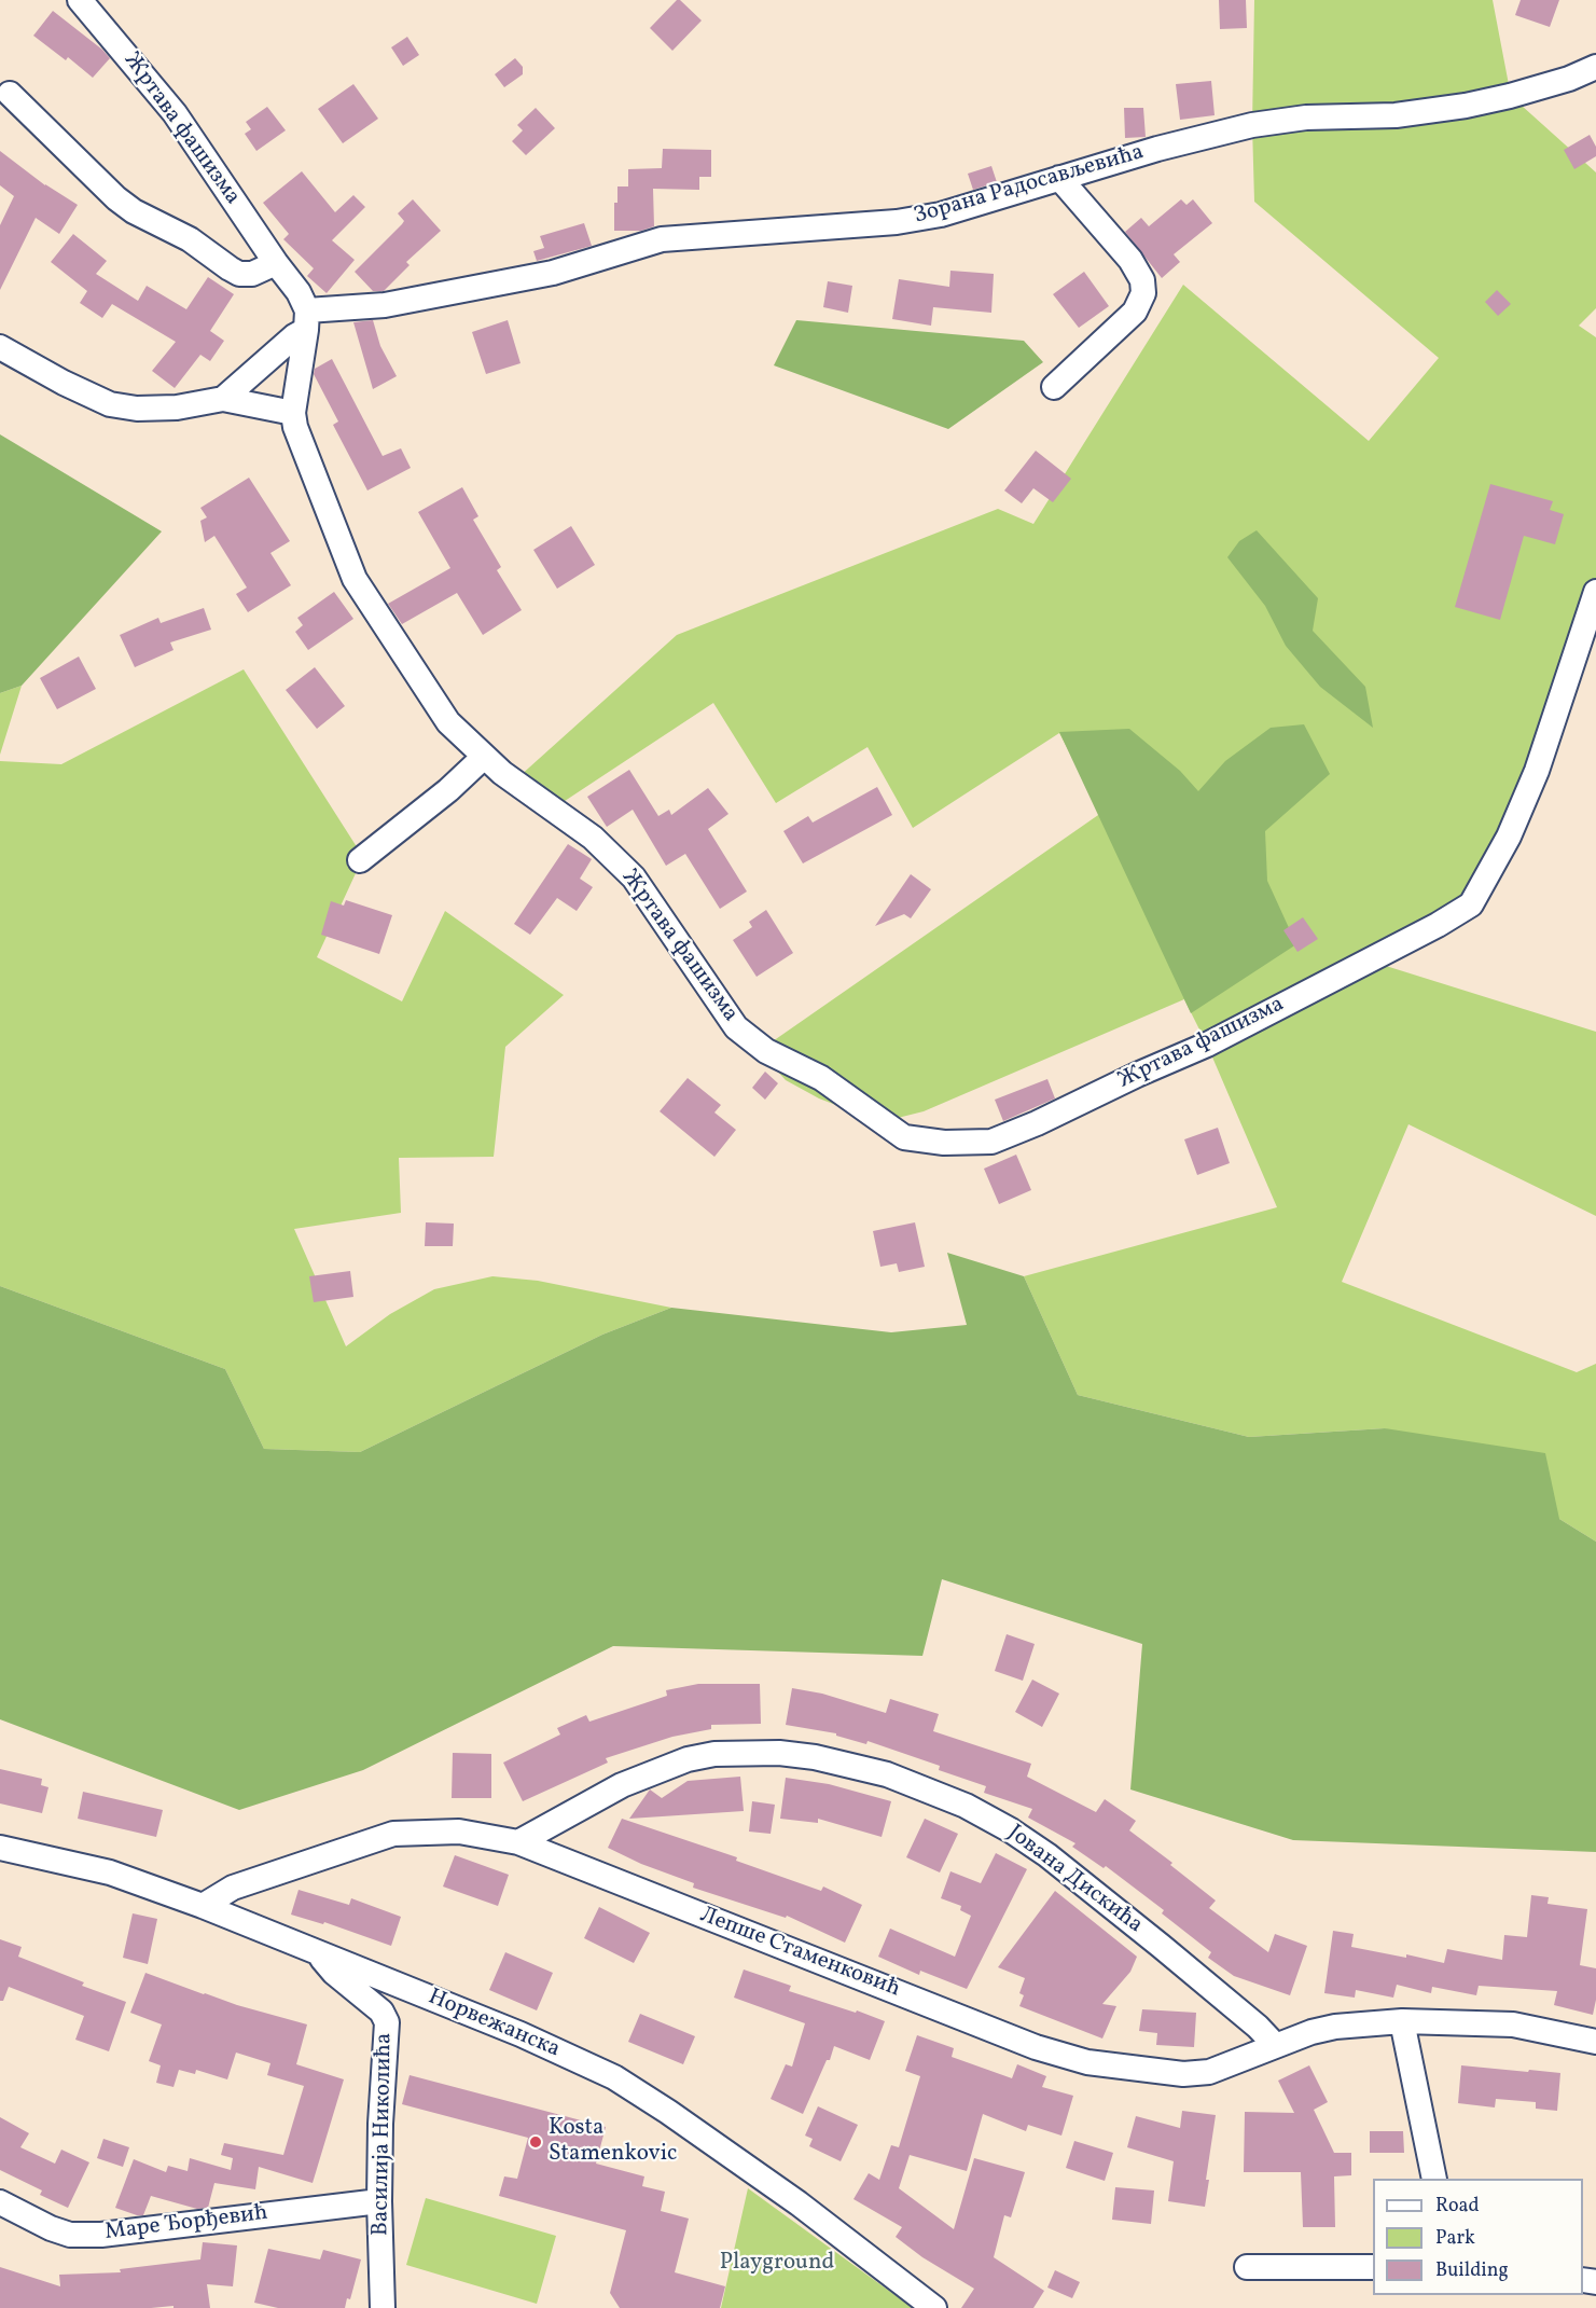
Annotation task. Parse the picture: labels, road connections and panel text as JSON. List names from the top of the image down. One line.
{"streets":{"street":["Жртава фашизма","Зорана Радосављевића","Јована Дискића","Лепше Стаменковић","Норвежанска","Василија Николића","Маре Ђорђевић"]},"crossings":[["Жртава фашизма","Зорана Радосављевића"],["Јована Дискића","Лепше Стаменковић"],["Лепше Стаменковић","Норвежанска"],["Норвежанска","Василија Николића"],["Василија Николића","Маре Ђорђевић"]],"parks":["Playground"],"places":["Kosta Stamenkovic"],"legend":["Road","Park","Building"]}
